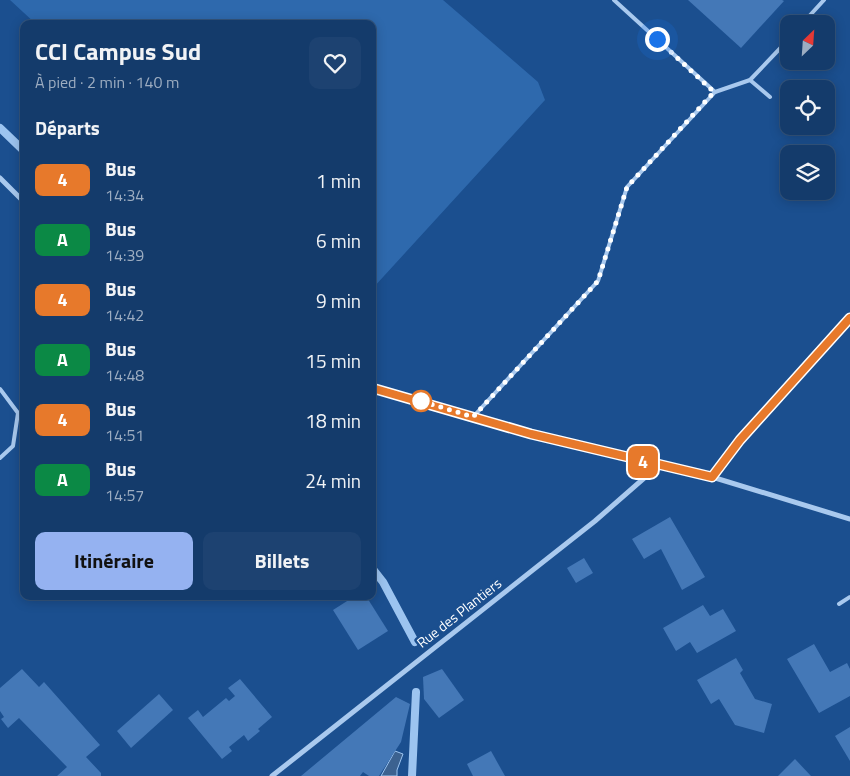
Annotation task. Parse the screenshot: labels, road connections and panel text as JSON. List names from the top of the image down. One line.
{"streets":{"street":["Rue des Plantiers"]},"lines":["bus line 4"],"north":"top right","page":{"on_map":"4","heading":[["CCI Campus Sud","À pied · 2 min · 140 m"],"Départs"],"list":[{"mark":"4","name":"Bus","note":"14:34","value":"1 min"},{"mark":"A","name":"Bus","note":"14:39","value":"6 min"},{"mark":"4","name":"Bus","note":"14:42","value":"9 min"},{"mark":"A","name":"Bus","note":"14:48","value":"15 min"},{"mark":"4","name":"Bus","note":"14:51","value":"18 min"},{"mark":"A","name":"Bus","note":"14:57","value":"24 min"}],"buttons":["Itinéraire","Billets"]}}
